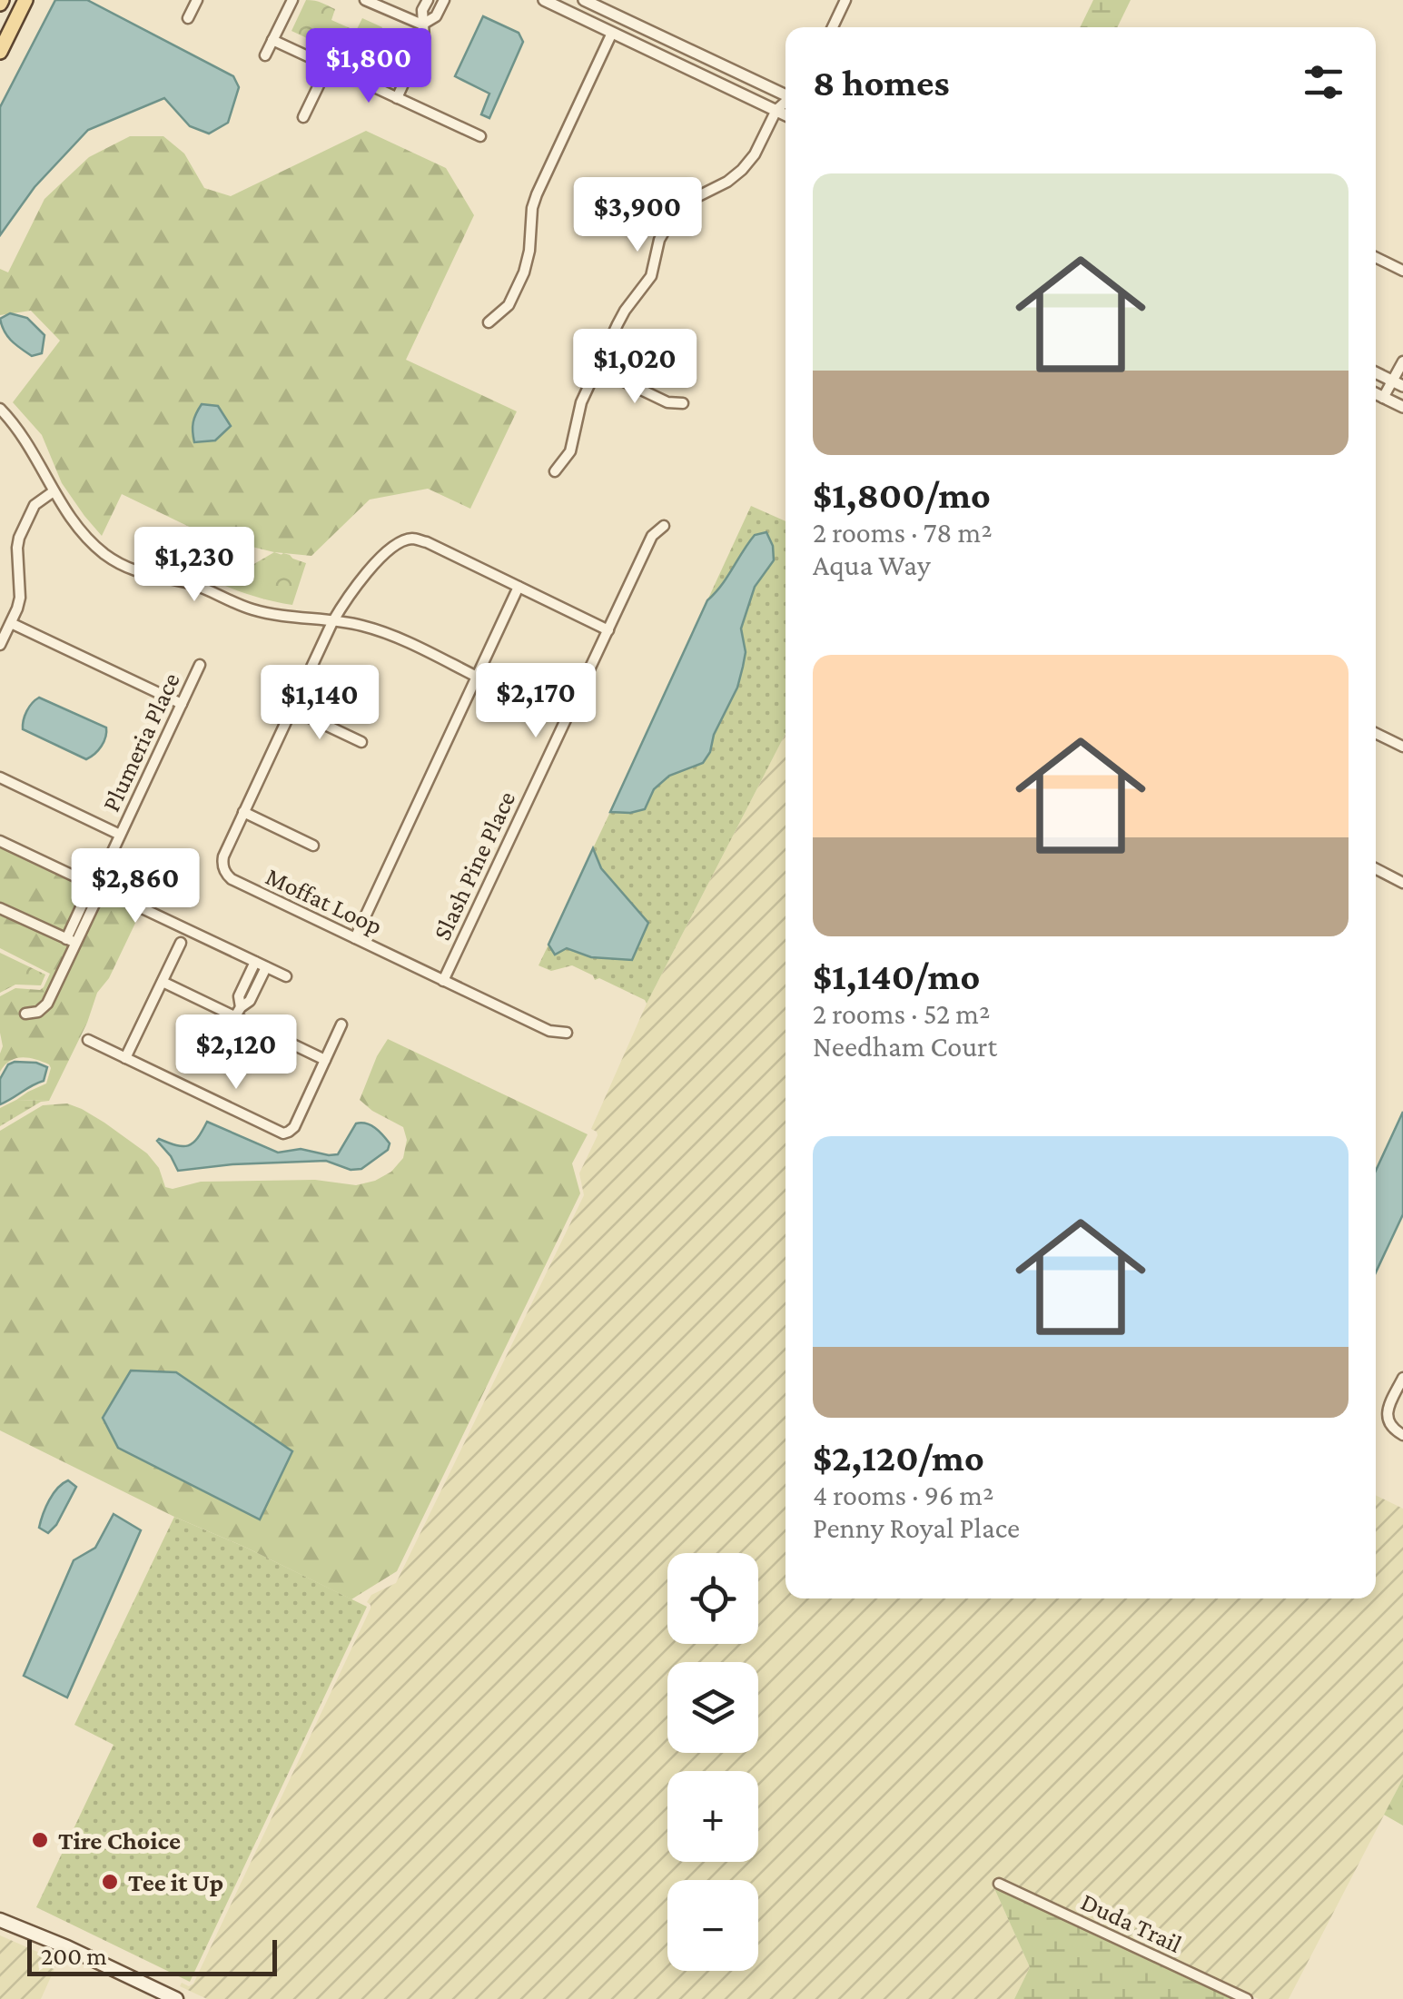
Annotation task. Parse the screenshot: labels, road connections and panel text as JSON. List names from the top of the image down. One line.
{"streets":{"street":["Plumeria Place","Slash Pine Place","Moffat Loop","Duda Trail"]},"crossings":[["Slash Pine Place","Moffat Loop"]],"places":["Tire Choice","Tee it Up"],"scale_bar":"200 m","page":{"heading":"8 homes","price":["$1,800","$3,900","$1,020","$1,230","$2,170","$1,140","$2,860","$2,120"],"list":[{"name":"$1,800/mo","note":"2 rooms · 78 m² · Aqua Way"},{"name":"$1,140/mo","note":"2 rooms · 52 m² · Needham Court"},{"name":"$2,120/mo","note":"4 rooms · 96 m² · Penny Royal Place"}],"map_buttons":["+","−"],"scale":"200 m"}}
